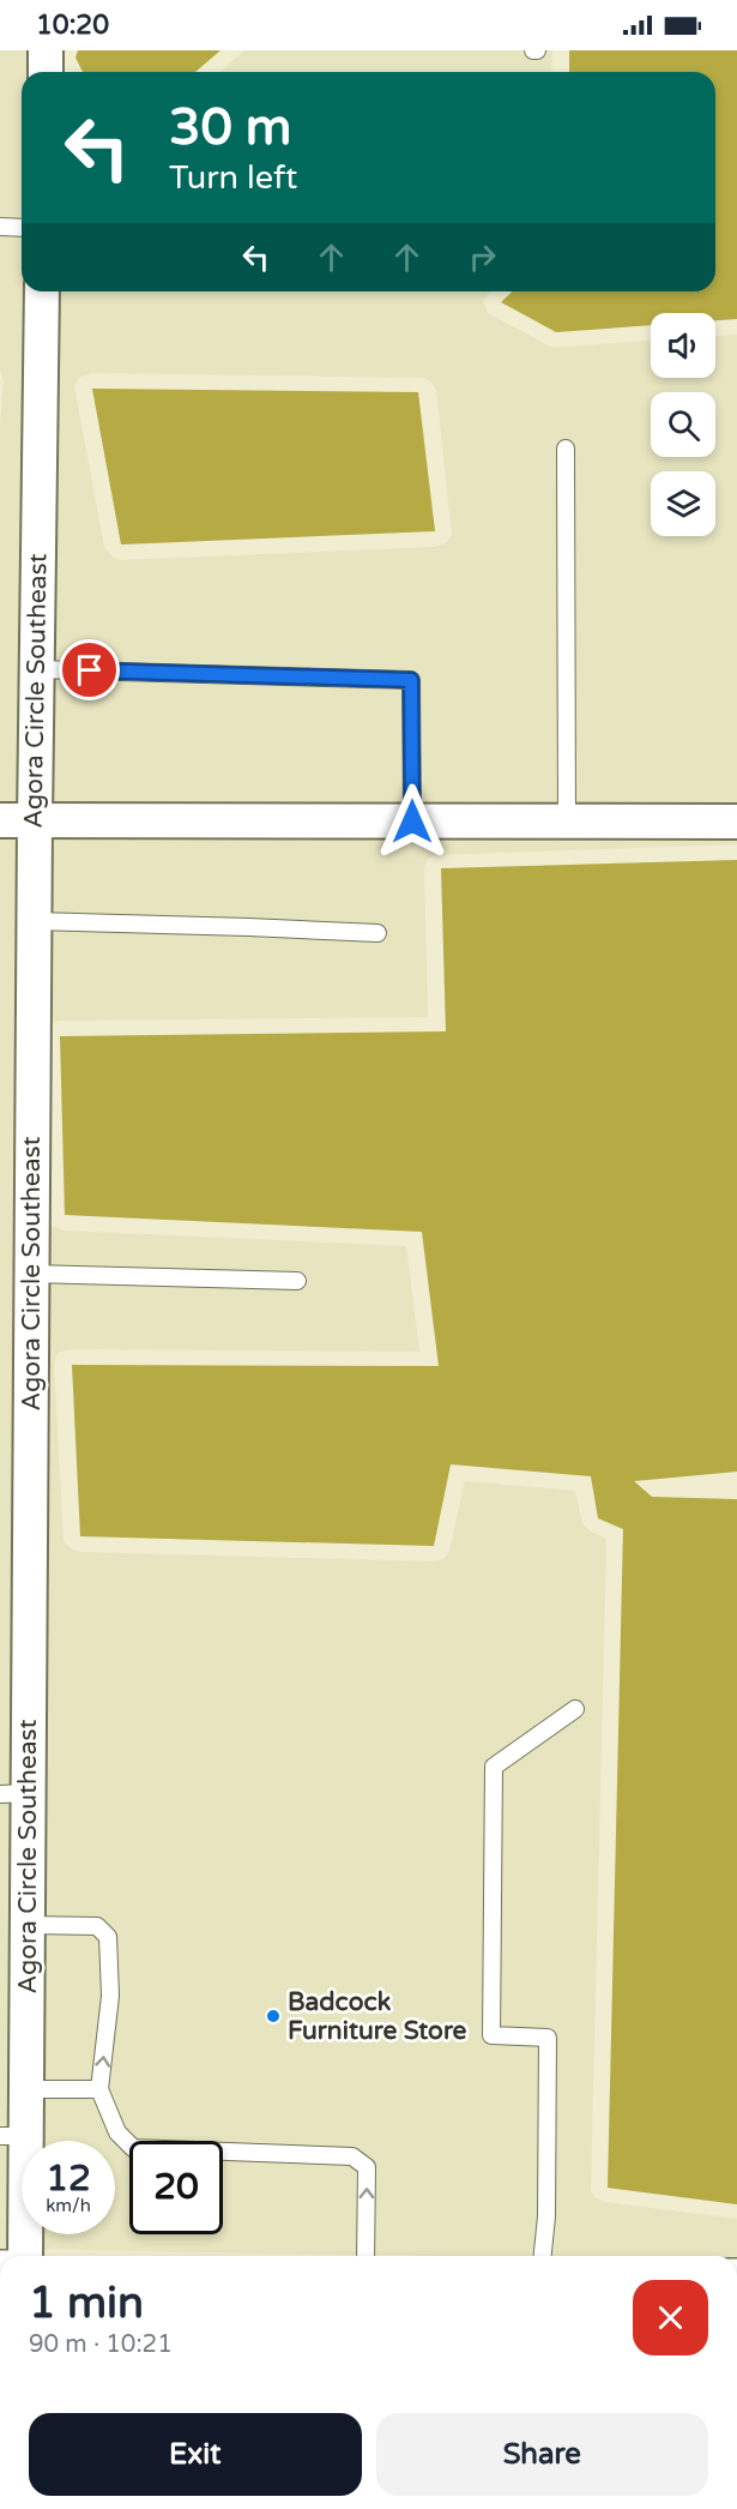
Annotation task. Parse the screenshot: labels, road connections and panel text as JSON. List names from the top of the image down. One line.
{"streets":{"street":["Agora Circle Southeast"]},"places":["Badcock Furniture Store"],"page":{"status":"10:20","turn":["30 m","Turn left"],"speed":"12 km/h","limit":"20","heading":["1 min","90 m · 10:21"],"buttons":["Exit","Share"]}}
